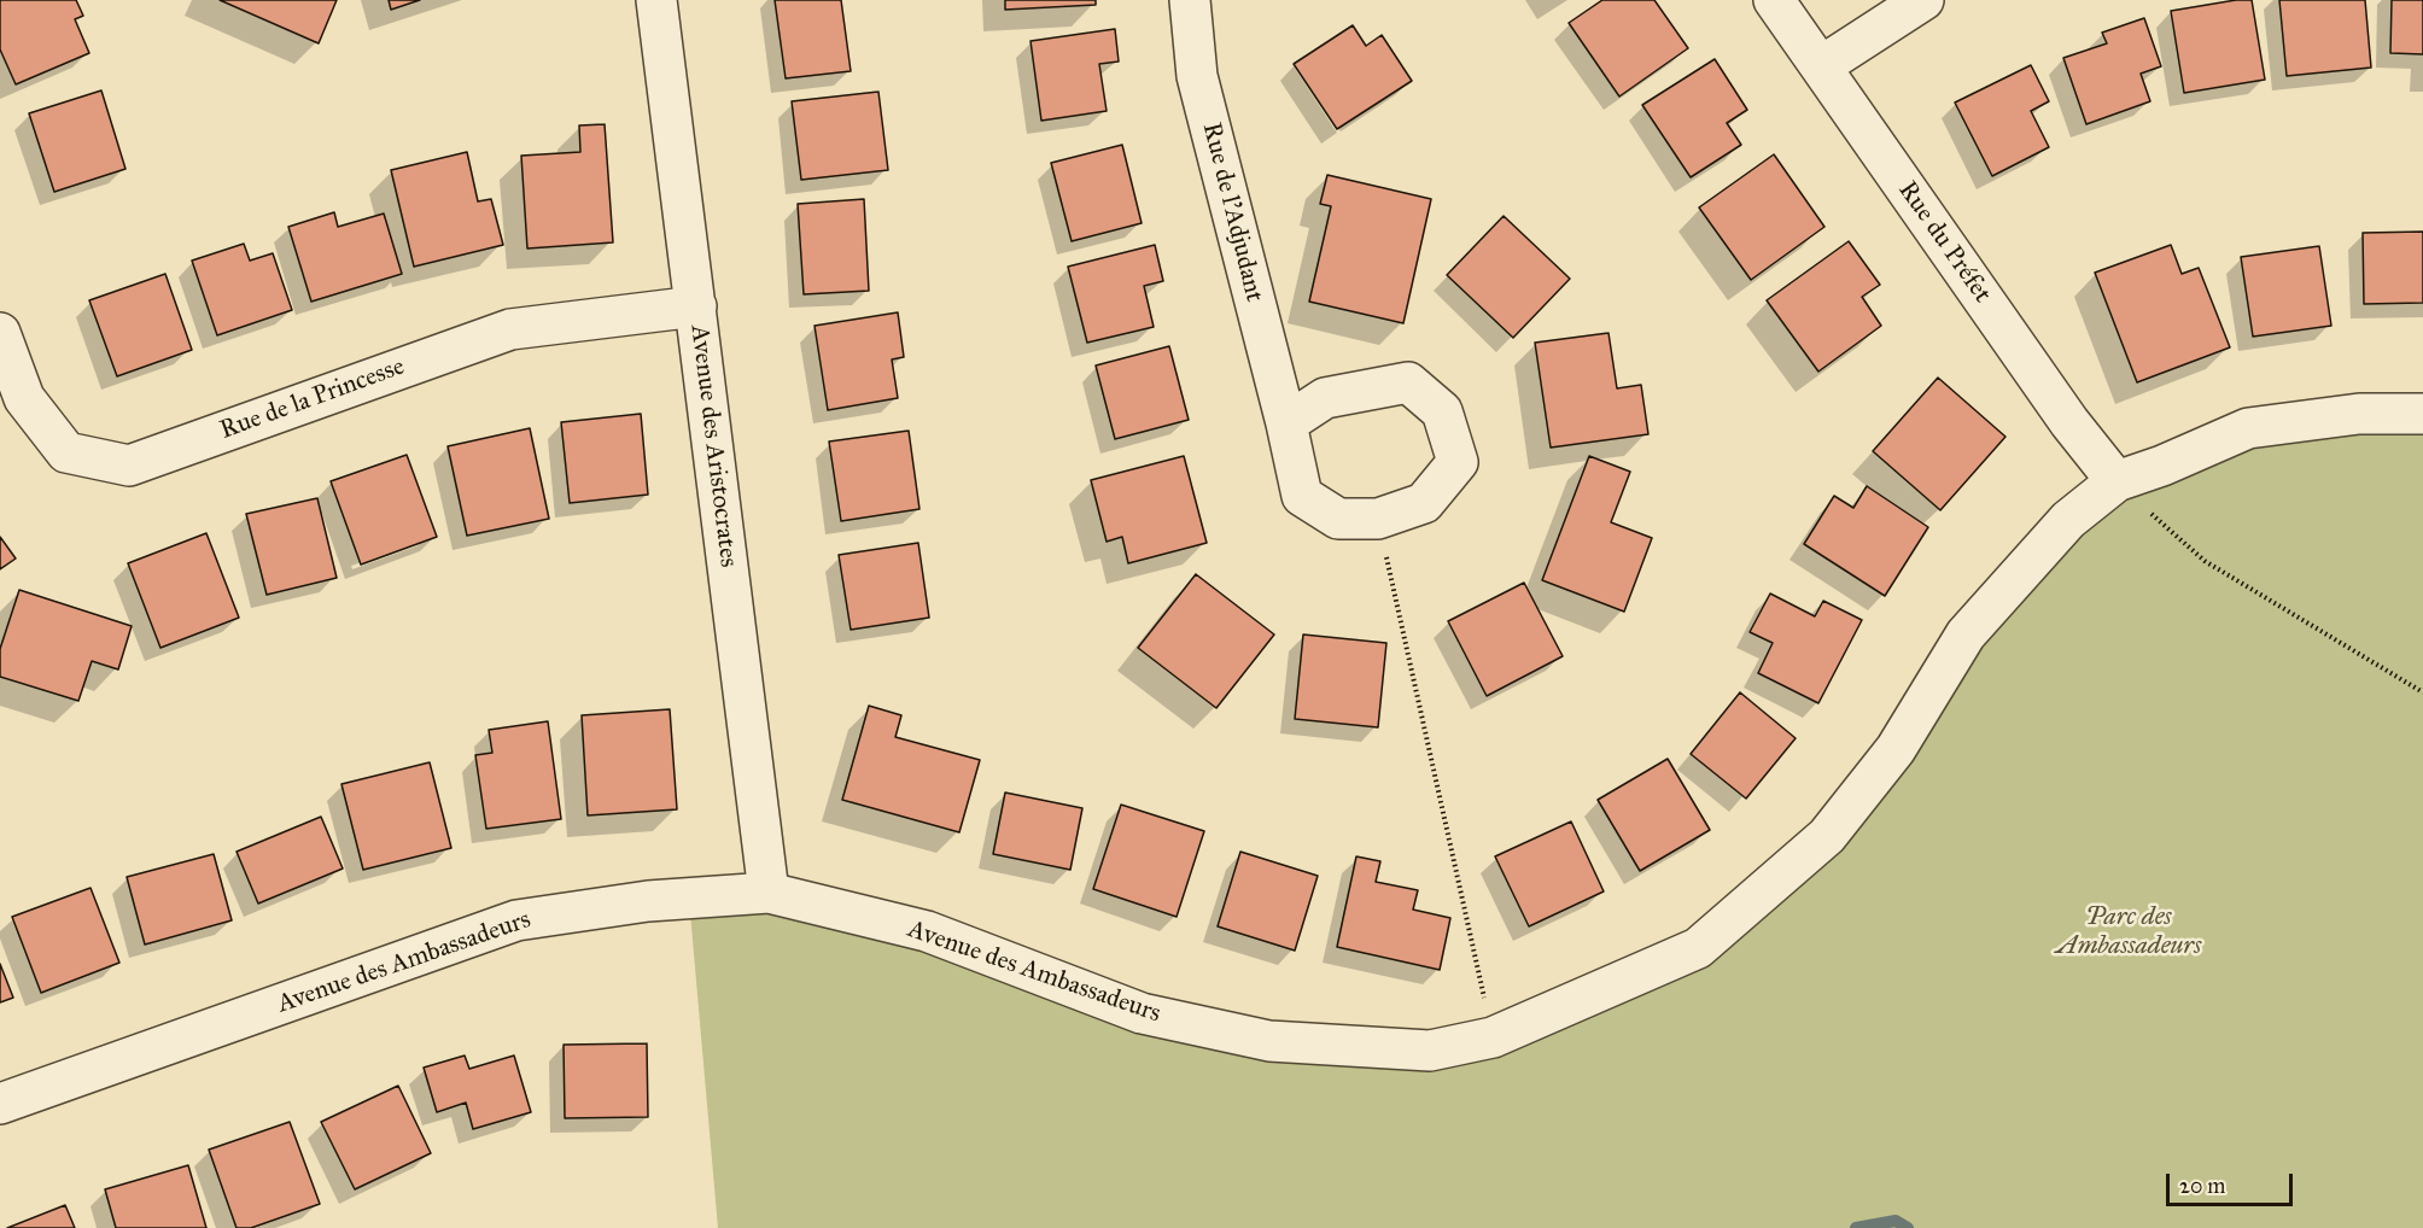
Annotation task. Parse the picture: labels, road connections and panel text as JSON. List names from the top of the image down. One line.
{"streets":{"street":["Rue de l'Adjudant","Rue du Préfet","Rue de la Princesse","Avenue des Aristocrates","Avenue des Ambassadeurs"]},"crossings":[["Rue du Préfet","Avenue des Ambassadeurs"],["Rue de la Princesse","Avenue des Aristocrates"],["Avenue des Aristocrates","Avenue des Ambassadeurs"]],"parks":["Parc des Ambassadeurs"],"scale_bar":"20 m"}
